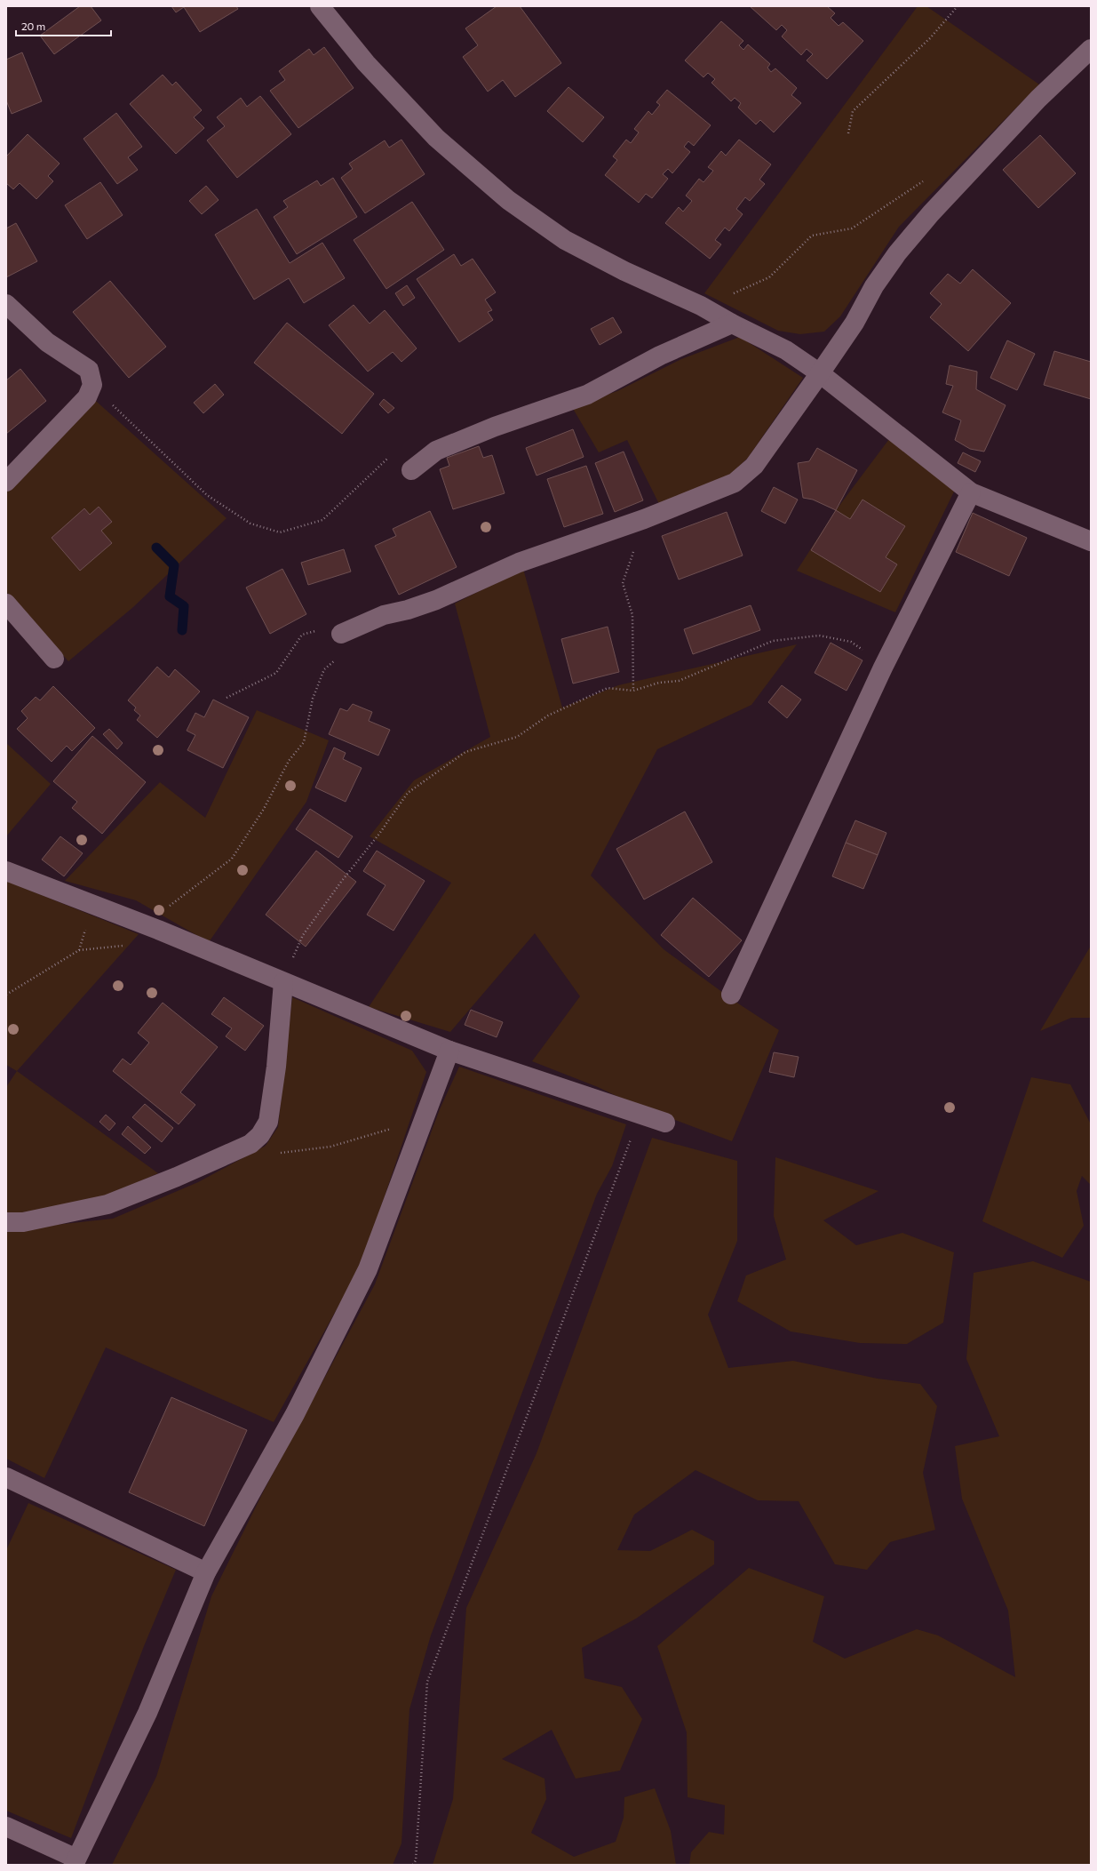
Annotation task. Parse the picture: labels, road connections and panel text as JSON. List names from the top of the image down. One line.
{"scale_bar":"20 m"}
